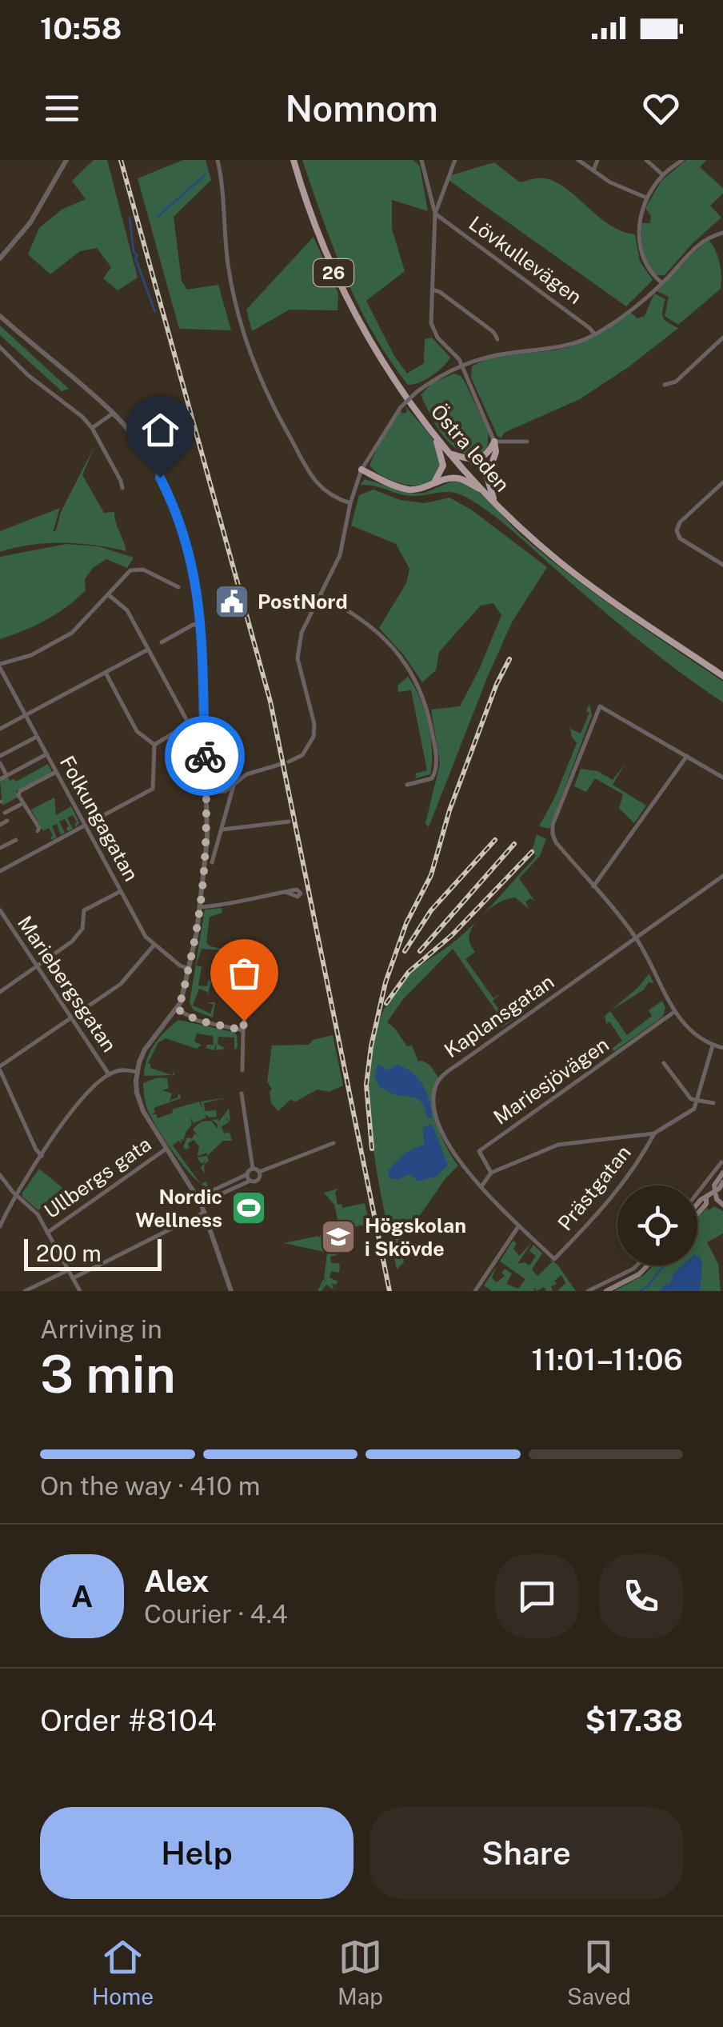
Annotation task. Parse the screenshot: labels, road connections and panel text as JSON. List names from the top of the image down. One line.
{"streets":{"highway":["26","Östra leden"],"street":["Lövkullevägen","Folkungagatan","Mariebergsgatan","Kaplansgatan","Mariesjövägen","Ullbergs gata","Prästgatan"]},"crossings":[["Kaplansgatan","Prästgatan"]],"places":{"public building":["PostNord"],"sports":["Nordic Wellness"],"school or university":["Högskolan i Skövde"]},"scale_bar":"200 m","page":{"status":"10:58","header":"Nomnom","scale":"200 m","heading":["3 min","Arriving in","11:01–11:06"],"panel":["Alex","Courier · 4.4","Order #8104","$17.38"],"bar":"On the way · 410 m","round":"A","buttons":["Help","Share"],"tabs":["Home","Map","Saved"]}}
